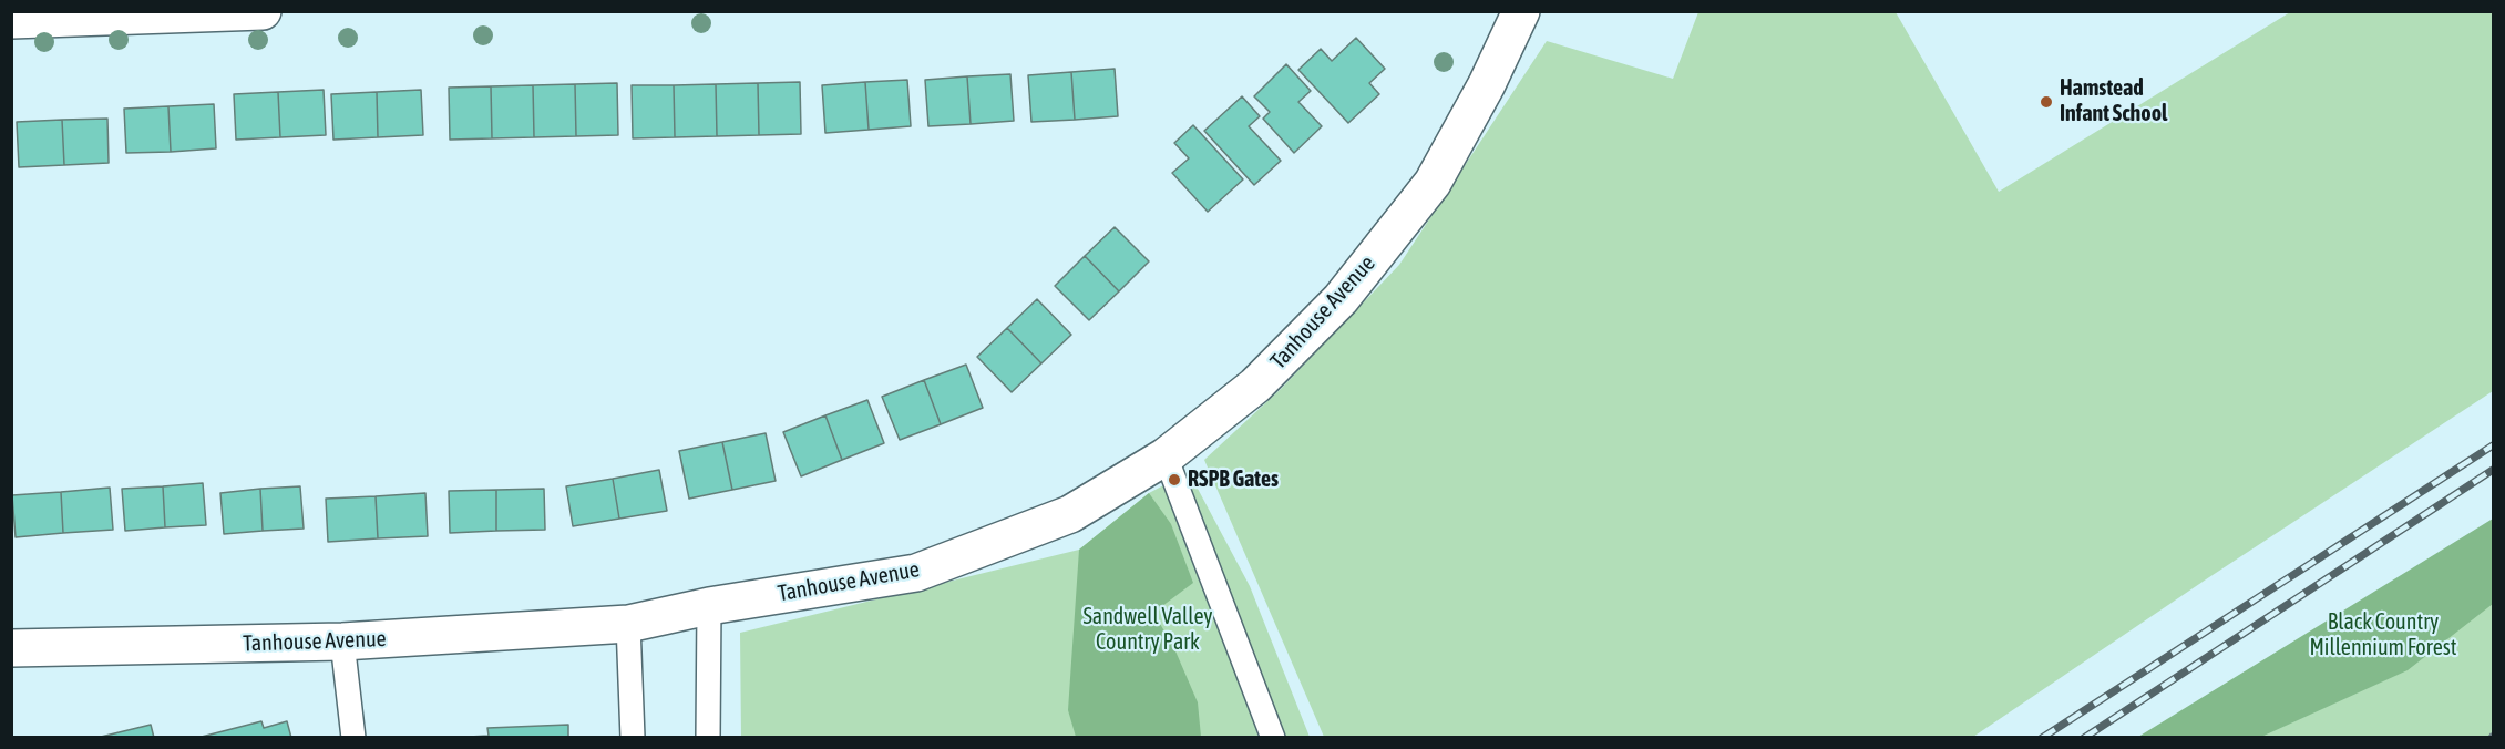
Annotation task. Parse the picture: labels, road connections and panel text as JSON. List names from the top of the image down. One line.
{"streets":{"street":["Tanhouse Avenue"]},"parks":["Sandwell Valley Country Park","Black Country Millennium Forest"],"places":["Hamstead Infant School","RSPB Gates"]}
